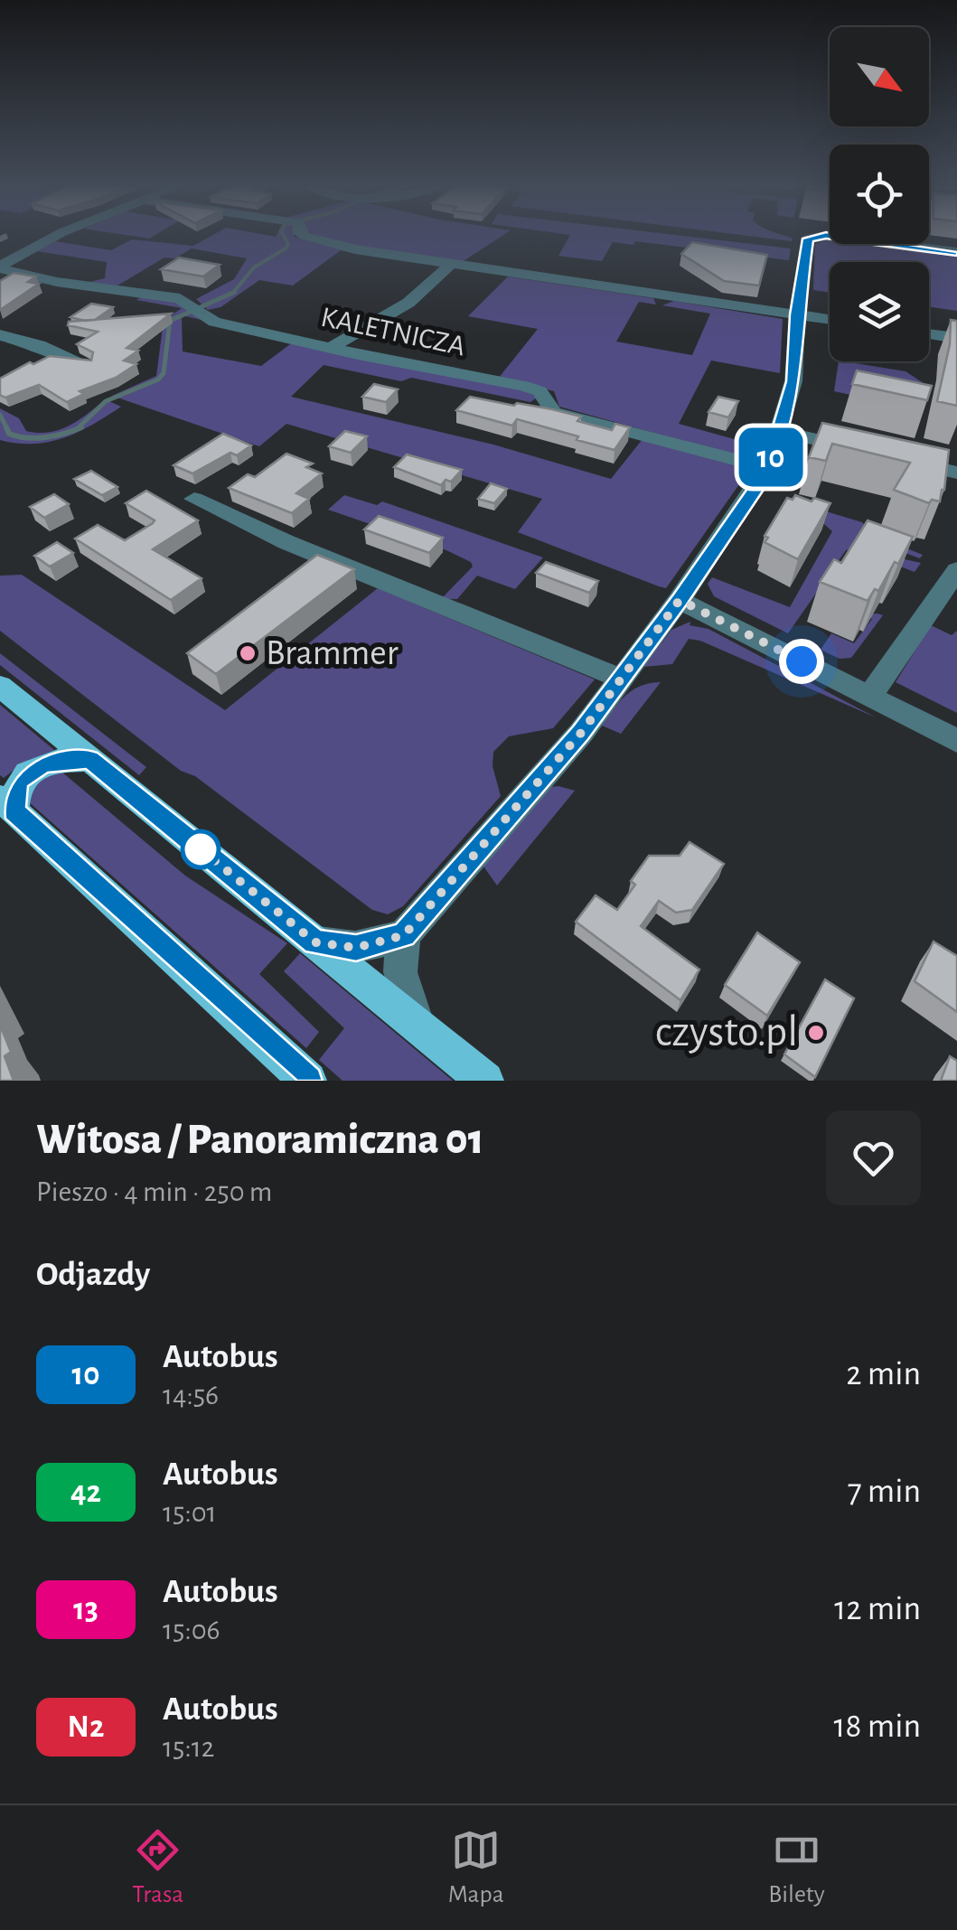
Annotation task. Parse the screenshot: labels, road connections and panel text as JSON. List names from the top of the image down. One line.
{"streets":{"street":["KALETNICZA"]},"places":["Brammer","czysto.pl"],"lines":["bus line 10"],"north":"bottom right","page":{"on_map":"10","heading":[["Witosa / Panoramiczna 01","Pieszo · 4 min · 250 m"],"Odjazdy"],"list":[{"mark":"10","name":"Autobus","note":"14:56","value":"2 min"},{"mark":"42","name":"Autobus","note":"15:01","value":"7 min"},{"mark":"13","name":"Autobus","note":"15:06","value":"12 min"},{"mark":"N2","name":"Autobus","note":"15:12","value":"18 min"}],"tabs":["Trasa","Mapa","Bilety"]}}
